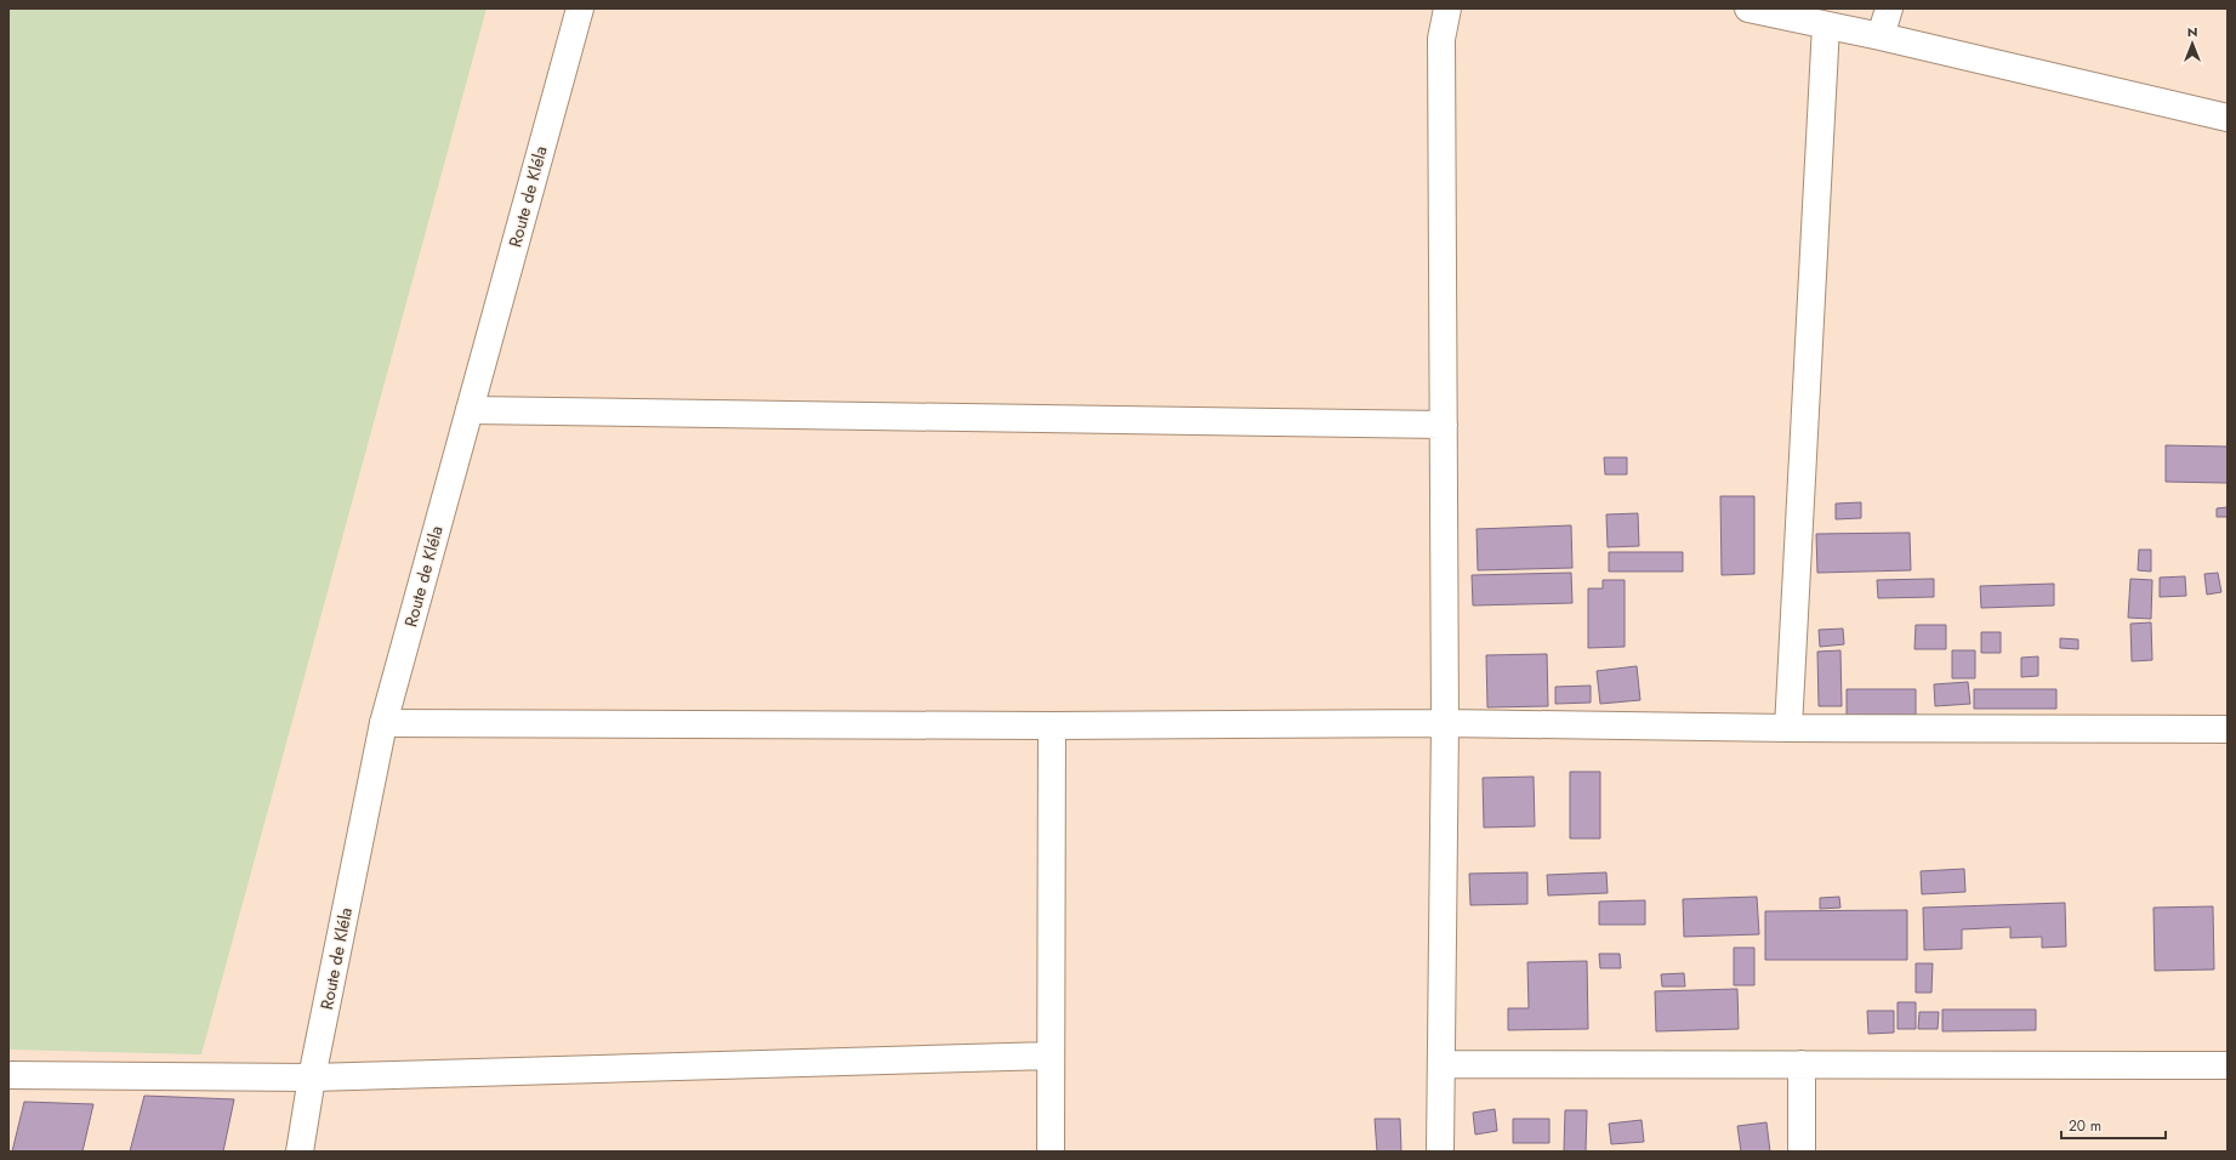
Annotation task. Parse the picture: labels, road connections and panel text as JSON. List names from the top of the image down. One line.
{"streets":{"street":["Route de Kléla"]},"scale_bar":"20 m","north":"top"}
